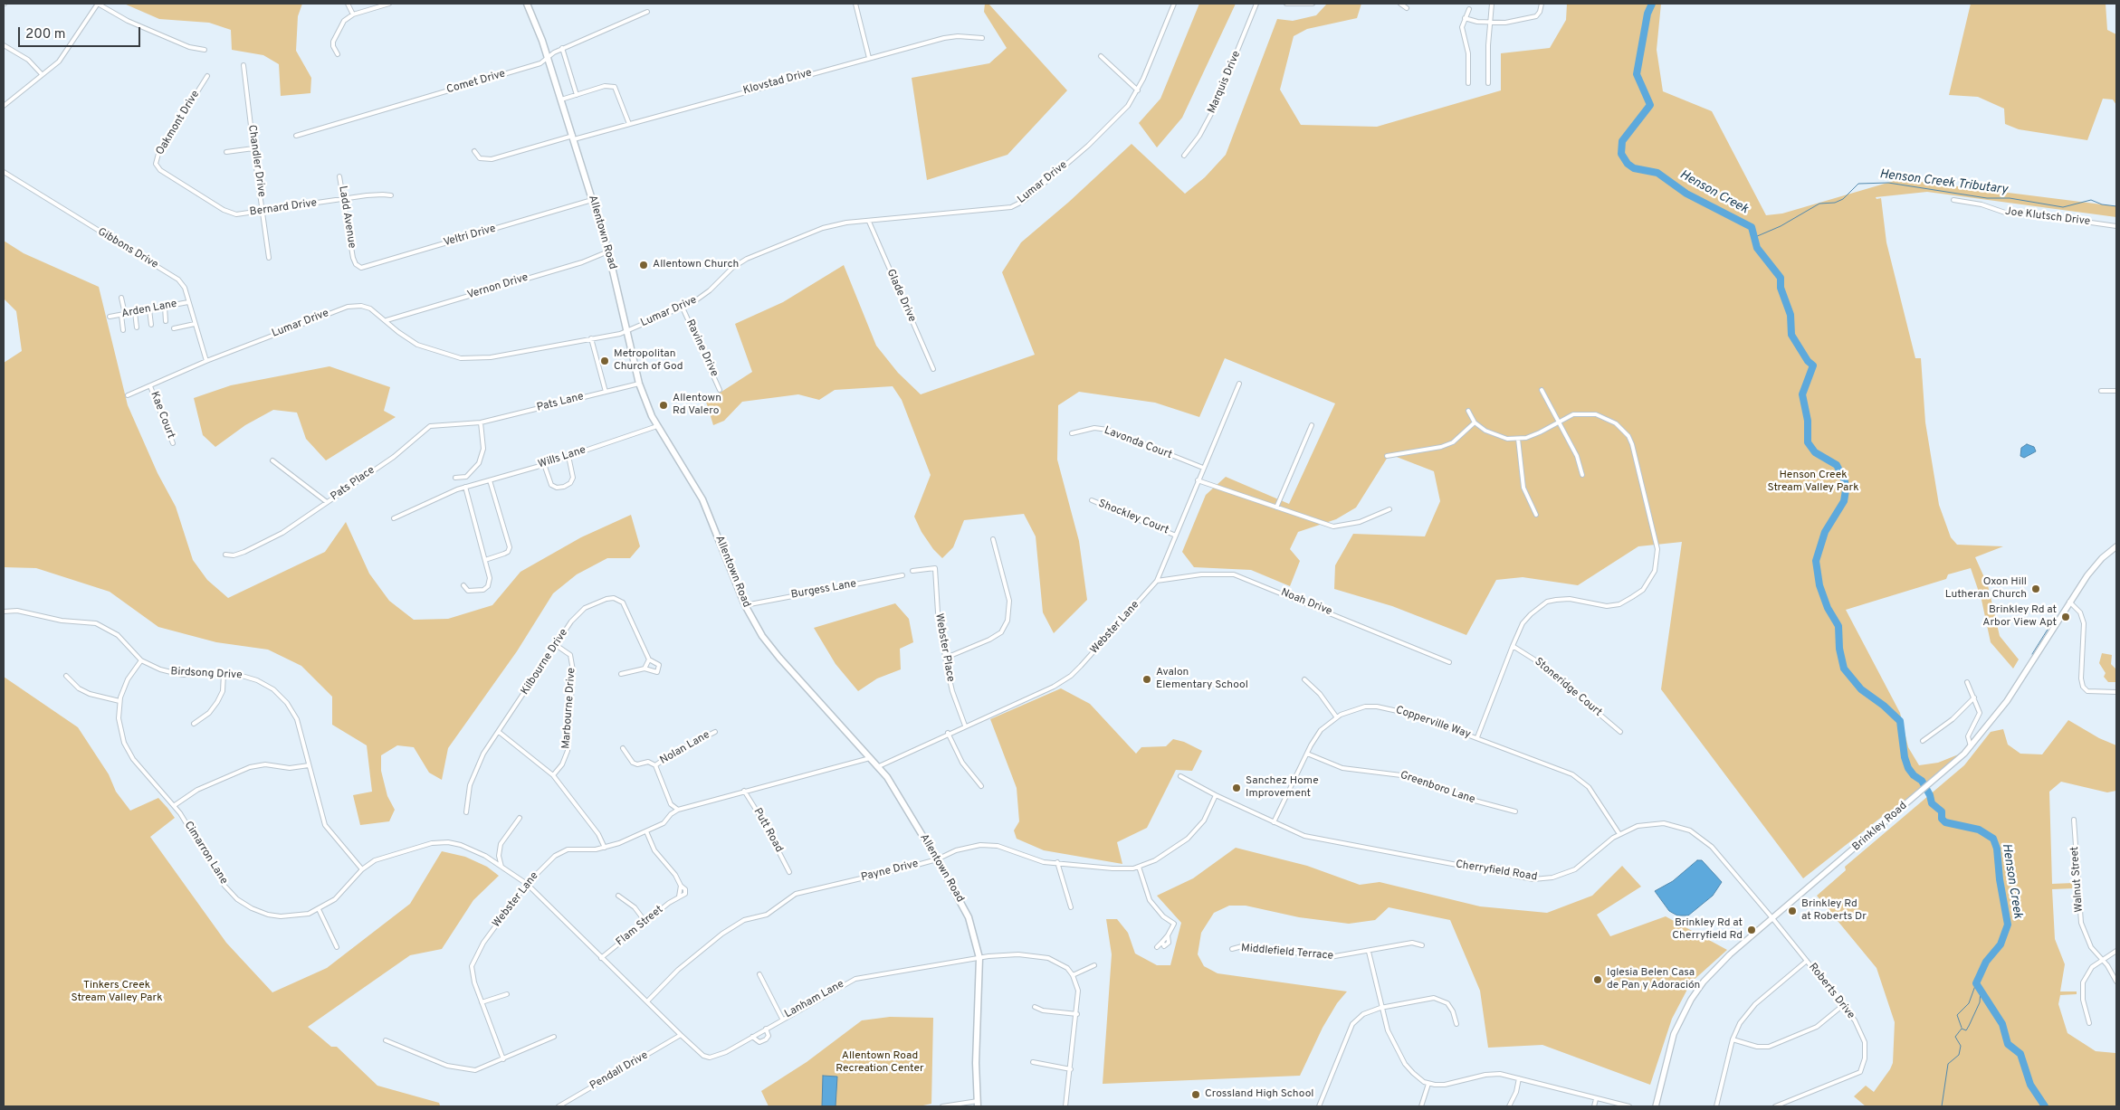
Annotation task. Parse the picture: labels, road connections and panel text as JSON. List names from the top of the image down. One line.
{"streets":{"main road":["Allentown Road","Brinkley Road"],"street":["Comet Drive","Klovstad Drive","Marquis Drive","Oakmont Drive","Chandler Drive","Lumar Drive","Bernard Drive","Ladd Avenue","Joe Klutsch Drive","Veltri Drive","Gibbons Drive","Vernon Drive","Glade Drive","Arden Lane","Ravine Drive","Pats Lane","Kae Court","Lavonda Court","Wills Lane","Pats Place","Shockley Court","Burgess Lane","Noah Drive","Webster Lane","Webster Place","Kilbourne Drive","Birdsong Drive","Stoneridge Court","Marbourne Drive","Copperville Way","Nolan Lane","Greenboro Lane","Putt Road","Cimarron Lane","Payne Drive","Cherryfield Road","Walnut Street","Flam Street","Middlefield Terrace","Roberts Drive","Lanham Lane","Pendall Drive"]},"crossings":[["Comet Drive","Allentown Road"],["Klovstad Drive","Allentown Road"],["Oakmont Drive","Bernard Drive"],["Chandler Drive","Bernard Drive"],["Lumar Drive","Allentown Road"],["Lumar Drive","Gibbons Drive"],["Lumar Drive","Vernon Drive"],["Lumar Drive","Glade Drive"],["Lumar Drive","Ravine Drive"],["Lumar Drive","Kae Court"],["Bernard Drive","Ladd Avenue"],["Ladd Avenue","Veltri Drive"],["Allentown Road","Veltri Drive"],["Allentown Road","Vernon Drive"],["Allentown Road","Pats Lane"],["Allentown Road","Wills Lane"],["Allentown Road","Burgess Lane"],["Allentown Road","Webster Lane"],["Allentown Road","Payne Drive"],["Allentown Road","Lanham Lane"],["Gibbons Drive","Arden Lane"],["Pats Lane","Pats Place"],["Lavonda Court","Webster Lane"],["Shockley Court","Webster Lane"],["Noah Drive","Webster Lane"],["Webster Lane","Webster Place"],["Webster Lane","Putt Road"],["Webster Lane","Flam Street"],["Webster Lane","Lanham Lane"],["Kilbourne Drive","Marbourne Drive"],["Birdsong Drive","Cimarron Lane"],["Copperville Way","Greenboro Lane"],["Copperville Way","Cherryfield Road"],["Brinkley Road","Cherryfield Road"],["Brinkley Road","Roberts Drive"],["Cimarron Lane","Lanham Lane"],["Payne Drive","Cherryfield Road"],["Payne Drive","Lanham Lane"],["Cherryfield Road","Roberts Drive"],["Flam Street","Lanham Lane"],["Lanham Lane","Pendall Drive"]],"water":["Henson Creek Tributary","Henson Creek"],"parks":["Henson Creek Stream Valley Park","Tinkers Creek Stream Valley Park","Allentown Road Recreation Center"],"places":["Allentown Church","Metropolitan Church of God","Allentown Rd Valero","Oxon Hill Lutheran Church","Brinkley Rd at Arbor View Apt","Avalon Elementary School","Sanchez Home Improvement","Brinkley Rd at Roberts Dr","Brinkley Rd at Cherryfield Rd","Iglesia Belen Casa de Pan y Adoración","Crossland High School"],"scale_bar":"200 m"}
